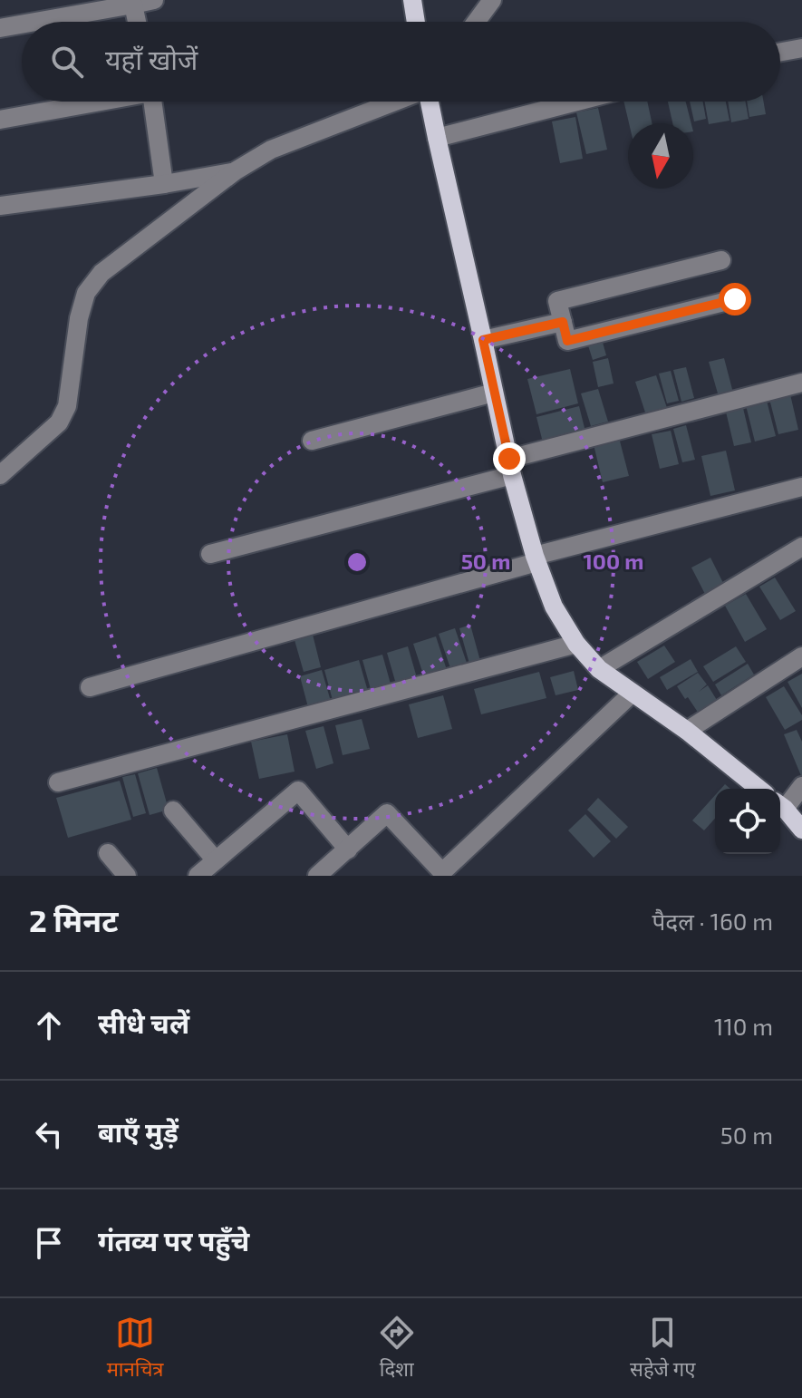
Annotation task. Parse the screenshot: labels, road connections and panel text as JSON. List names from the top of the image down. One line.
{"north":"bottom","page":{"search":"यहाँ खोजें","heading":["2 मिनट","पैदल · 160 m"],"list":[["सीधे चलें","110 m"],["बाएँ मुड़ें","50 m"],"गंतव्य पर पहुँचे"],"nav":["मानचित्र","दिशा","सहेजे गए"]},"rings":["50 m","100 m"]}
